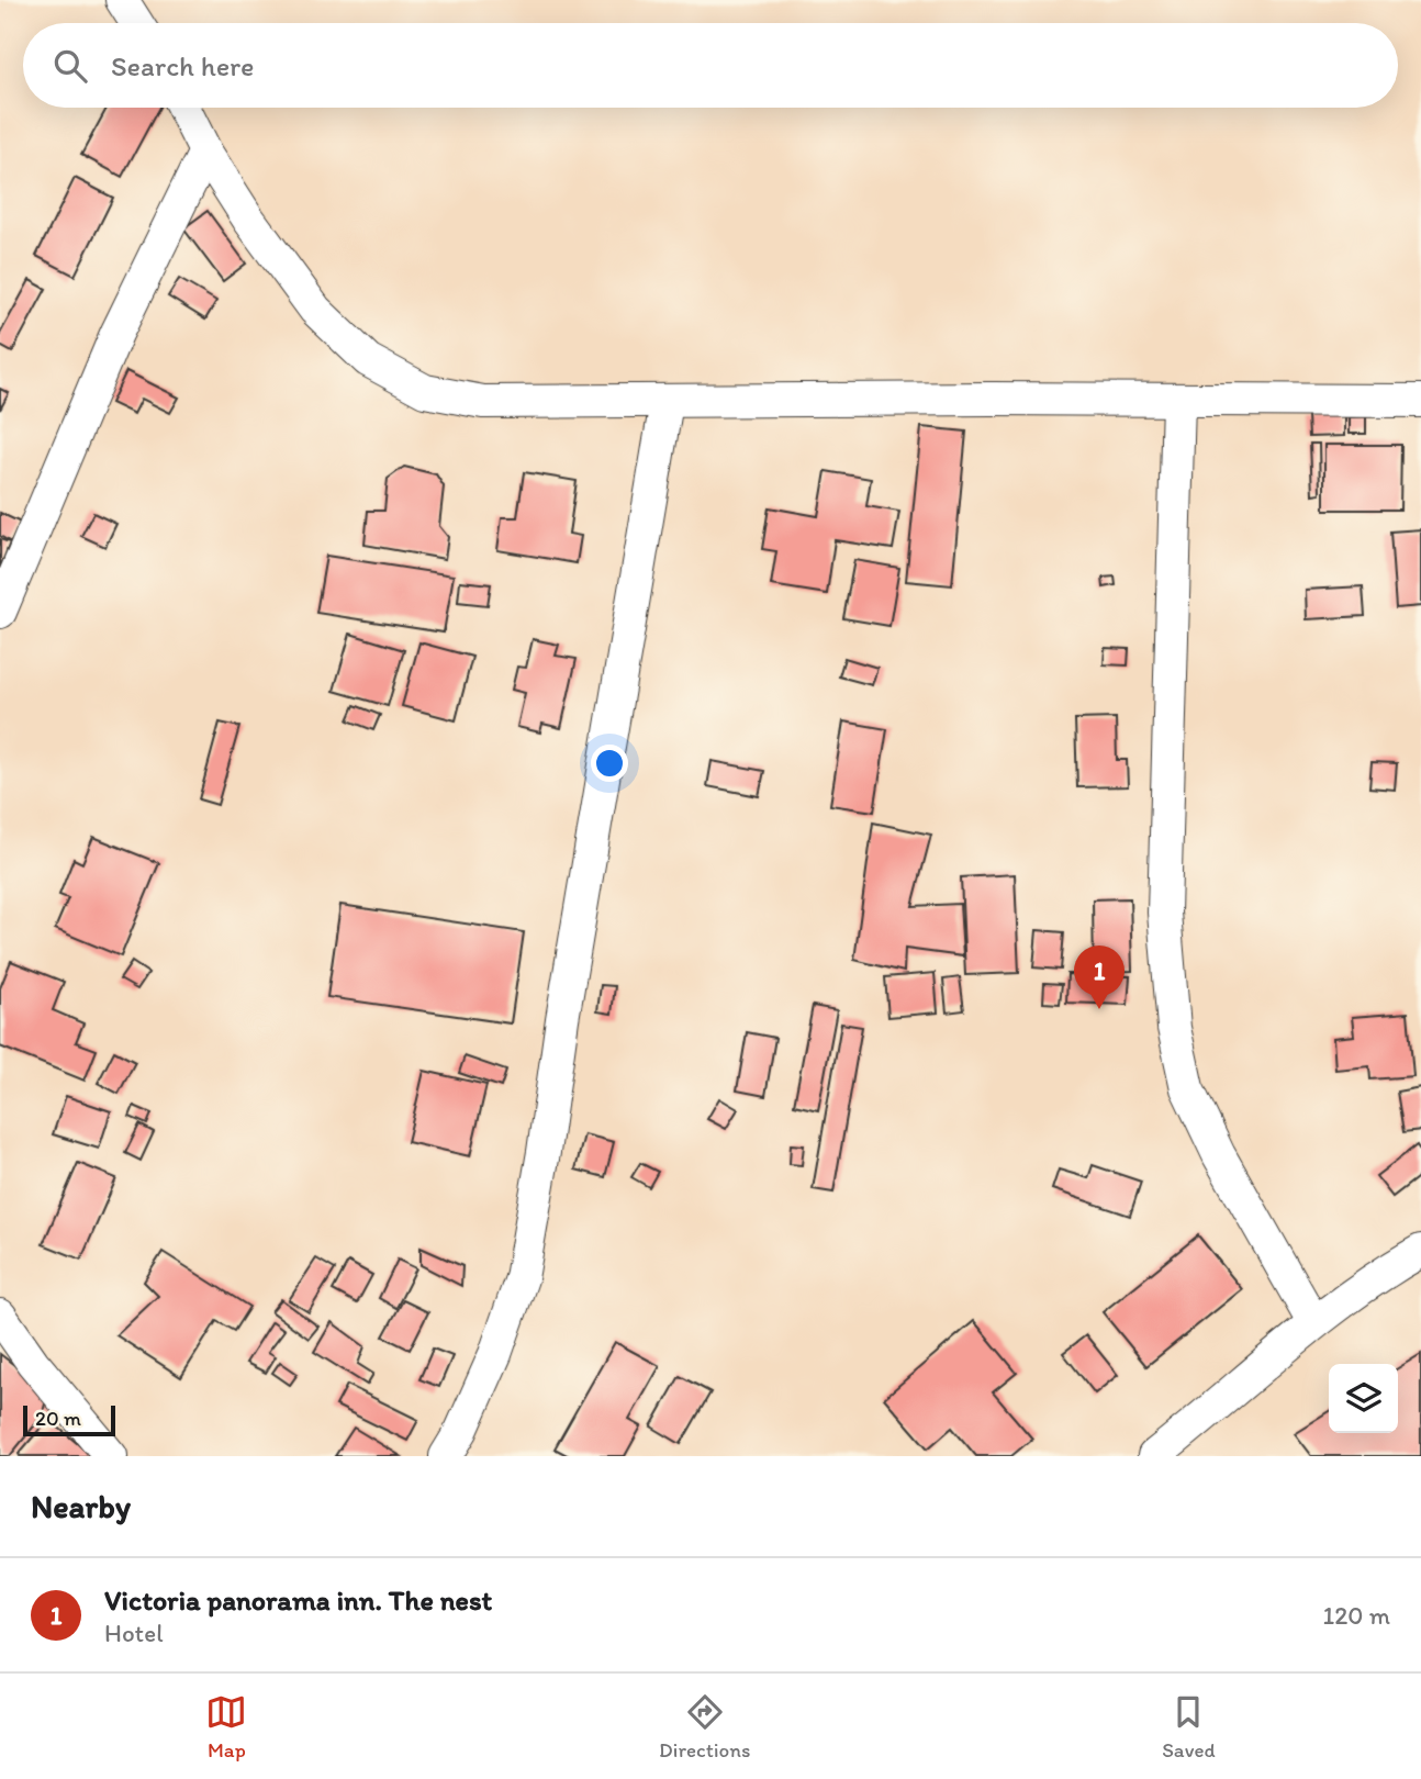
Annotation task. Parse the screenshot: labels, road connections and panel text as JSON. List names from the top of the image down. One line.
{"scale_bar":"20 m","page":{"search":"Search here","pins":"1","scale":"20 m","heading":"Nearby","list":[{"mark":"1","name":"Victoria panorama inn. The nest","note":"Hotel","value":"120 m"}],"nav":["Map","Directions","Saved"]}}
